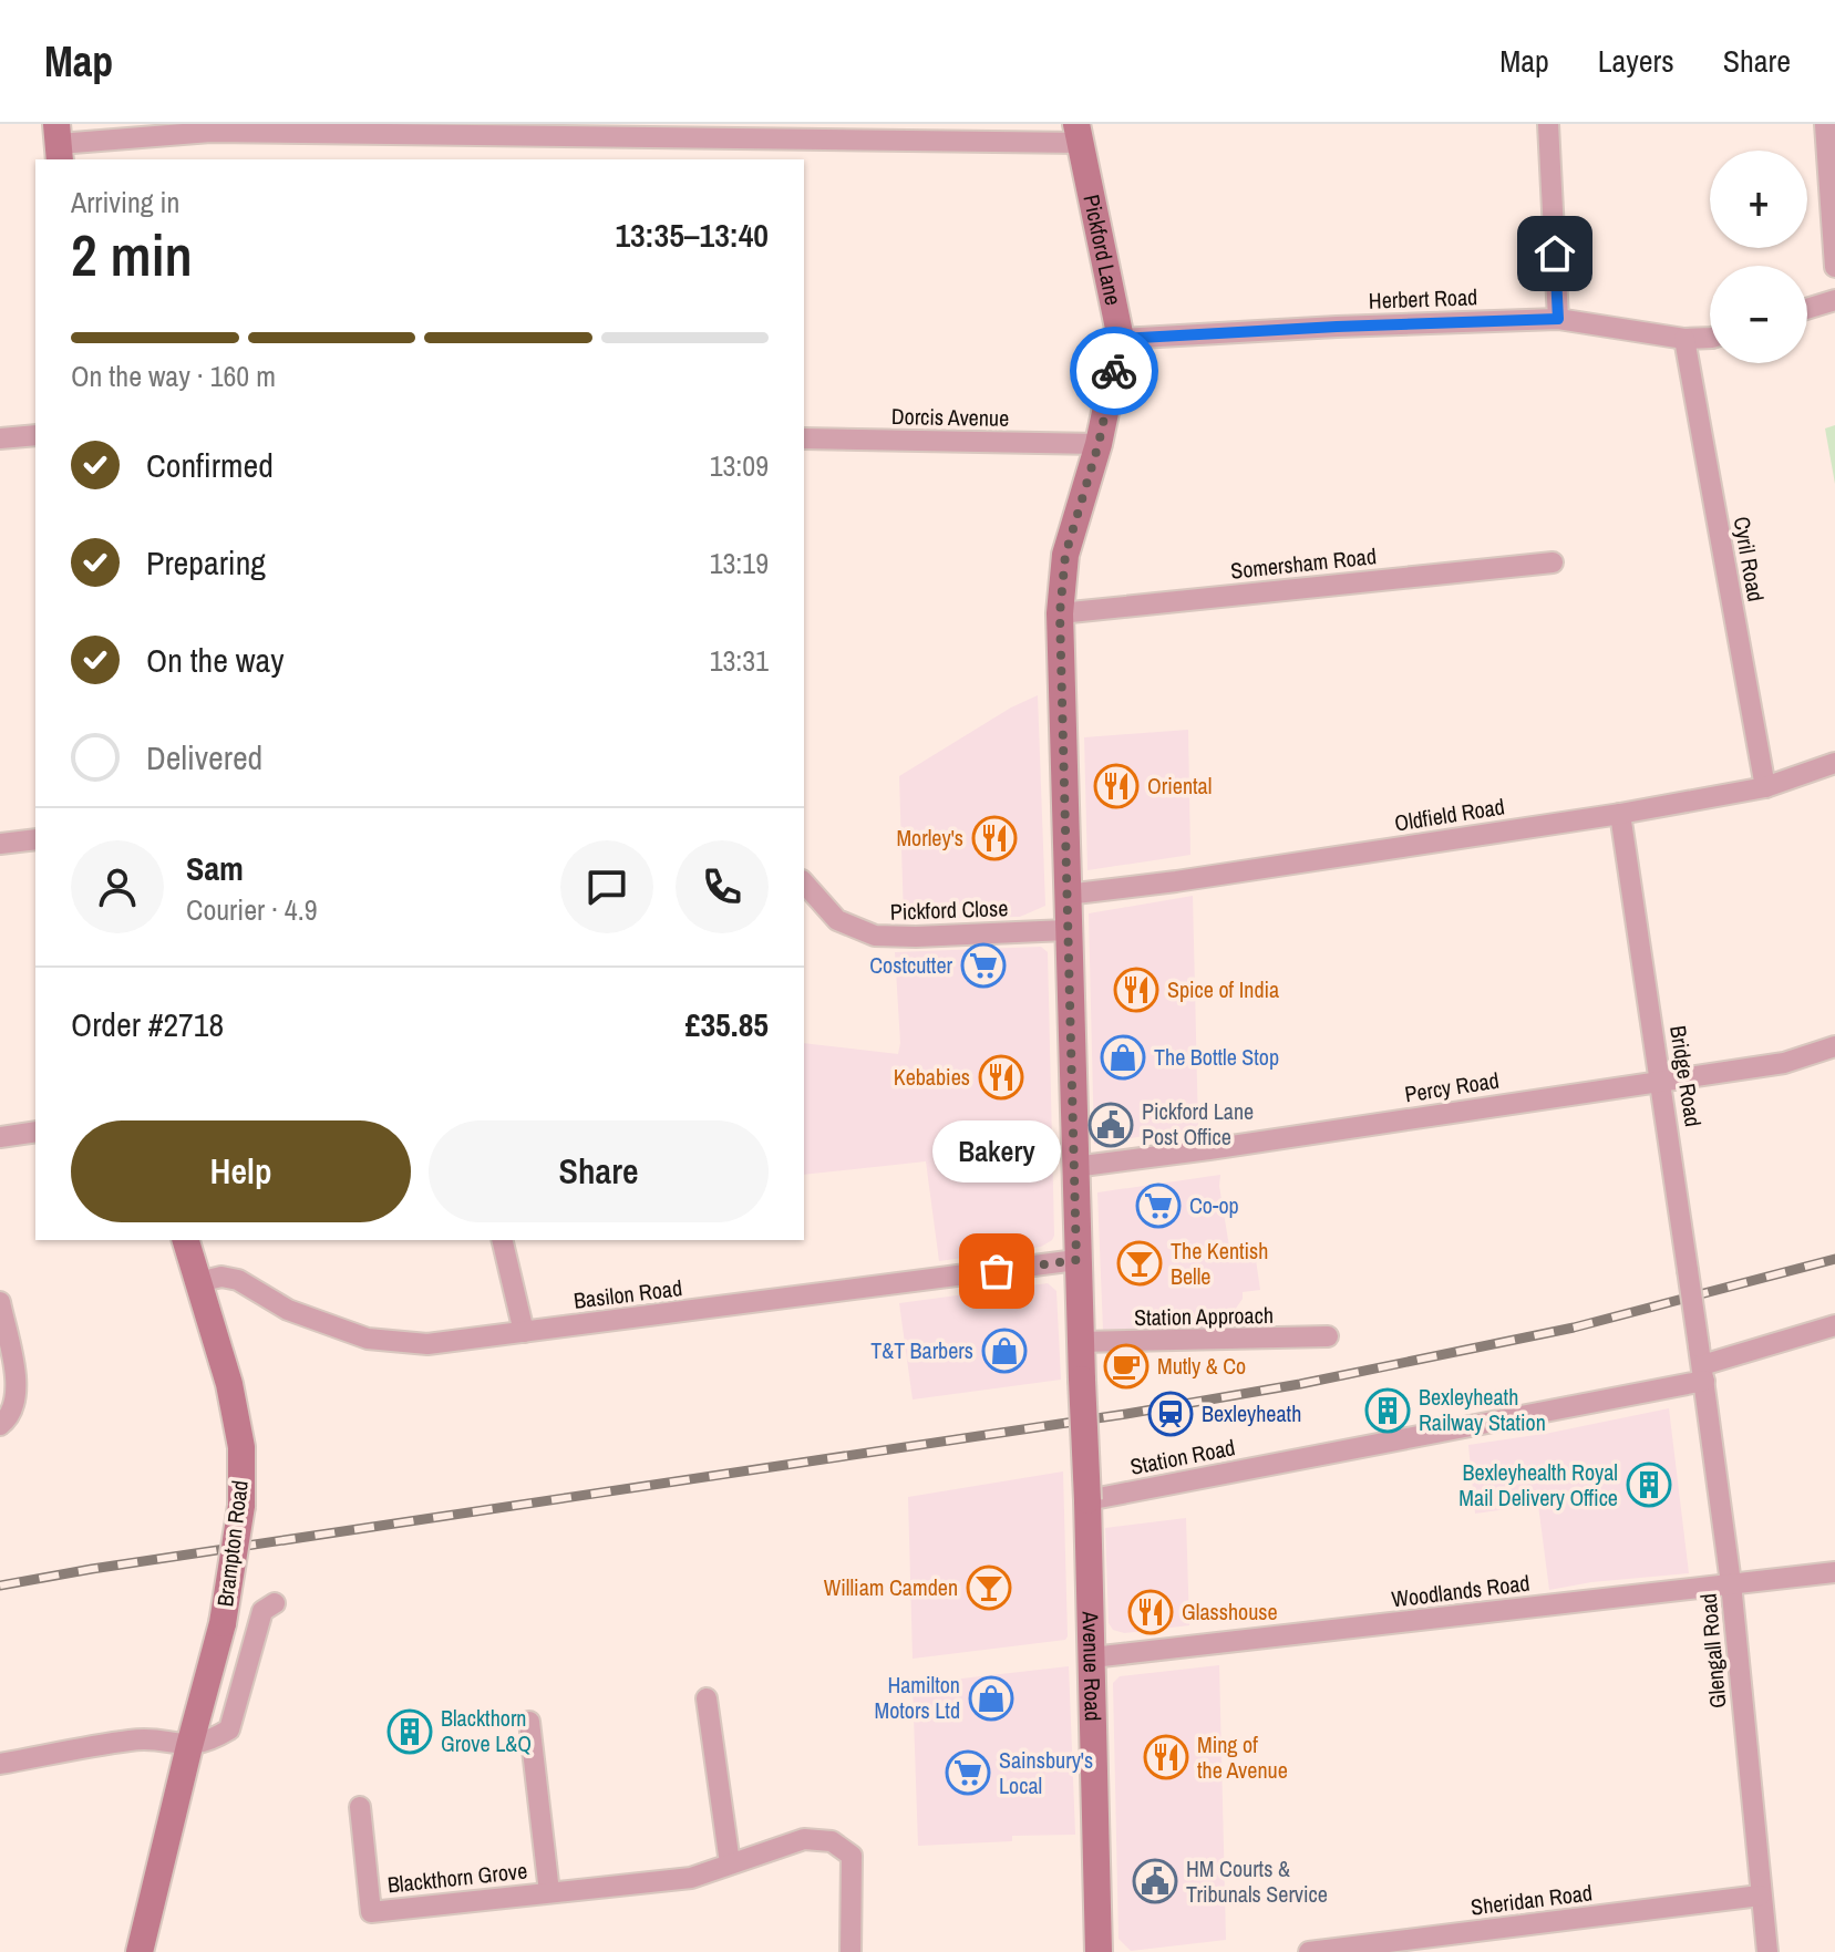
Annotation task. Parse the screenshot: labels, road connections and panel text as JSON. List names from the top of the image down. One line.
{"streets":{"street":["Pickford Lane","Herbert Road","Dorcis Avenue","Cyril Road","Somersham Road","Oldfield Road","Pickford Close","Bridge Road","Percy Road","Basilon Road","Station Approach","Station Road","Brampton Road","Woodlands Road","Glengall Road","Avenue Road","Blackthorn Grove","Sheridan Road"]},"crossings":[["Pickford Lane","Herbert Road"],["Pickford Lane","Dorcis Avenue"],["Pickford Lane","Somersham Road"],["Pickford Lane","Oldfield Road"],["Pickford Lane","Pickford Close"],["Pickford Lane","Percy Road"],["Pickford Lane","Basilon Road"],["Pickford Lane","Station Approach"],["Pickford Lane","Avenue Road"],["Herbert Road","Cyril Road"],["Cyril Road","Oldfield Road"],["Oldfield Road","Bridge Road"],["Bridge Road","Percy Road"],["Bridge Road","Station Road"],["Bridge Road","Glengall Road"],["Basilon Road","Brampton Road"],["Station Road","Glengall Road"],["Station Road","Avenue Road"],["Woodlands Road","Glengall Road"],["Woodlands Road","Avenue Road"],["Glengall Road","Sheridan Road"]],"places":{"restaurant":["Oriental","Morley's","Spice of India","Kebabies","Glasshouse","Ming of the Avenue"],"supermarket":["Costcutter","Co-op","Sainsbury's Local"],"shop":["The Bottle Stop","T&T Barbers","Hamilton Motors Ltd"],"public building":["Pickford Lane Post Office","HM Courts & Tribunals Service"],"bar":["The Kentish Belle","William Camden"],"other":["Bakery"],"cafe":["Mutly & Co"],"building":["Bexleyheath Railway Station","Bexleyhealth Royal Mail Delivery Office","Blackthorn Grove L&Q"],"station":["Bexleyheath"]},"page":{"header":"Map","nav":["Map","Layers","Share"],"map_buttons":["+","−"],"heading":["2 min","Arriving in","13:35–13:40"],"panel":["Sam","Courier · 4.9","Order #2718","£35.85"],"bar":"On the way · 160 m","list":[["Confirmed","13:09"],["Preparing","13:19"],["On the way","13:31"],"Delivered"],"buttons":["Help","Share"],"bubble":"Bakery"}}
